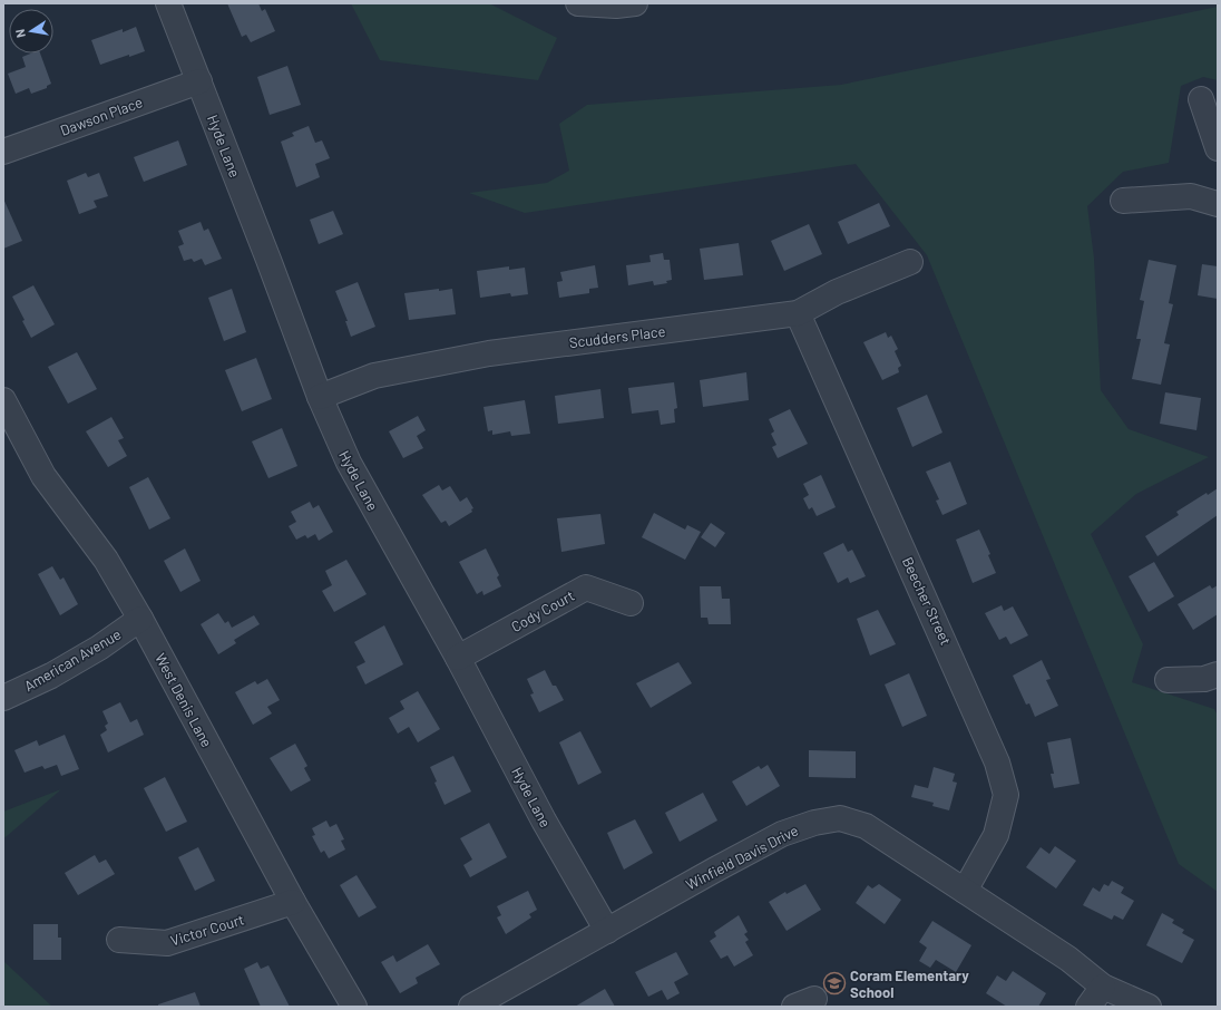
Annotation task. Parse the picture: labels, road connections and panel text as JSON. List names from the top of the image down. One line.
{"streets":{"street":["Dawson Place","Hyde Lane","Scudders Place","Beecher Street","Cody Court","American Avenue","West Denis Lane","Winfield Davis Drive","Victor Court"]},"crossings":[["Dawson Place","Hyde Lane"],["Hyde Lane","Scudders Place"],["Hyde Lane","Cody Court"],["Hyde Lane","Winfield Davis Drive"],["Scudders Place","Beecher Street"],["Beecher Street","Winfield Davis Drive"],["American Avenue","West Denis Lane"],["West Denis Lane","Victor Court"]],"places":{"school or university":["Coram Elementary School"]},"north":"left"}
